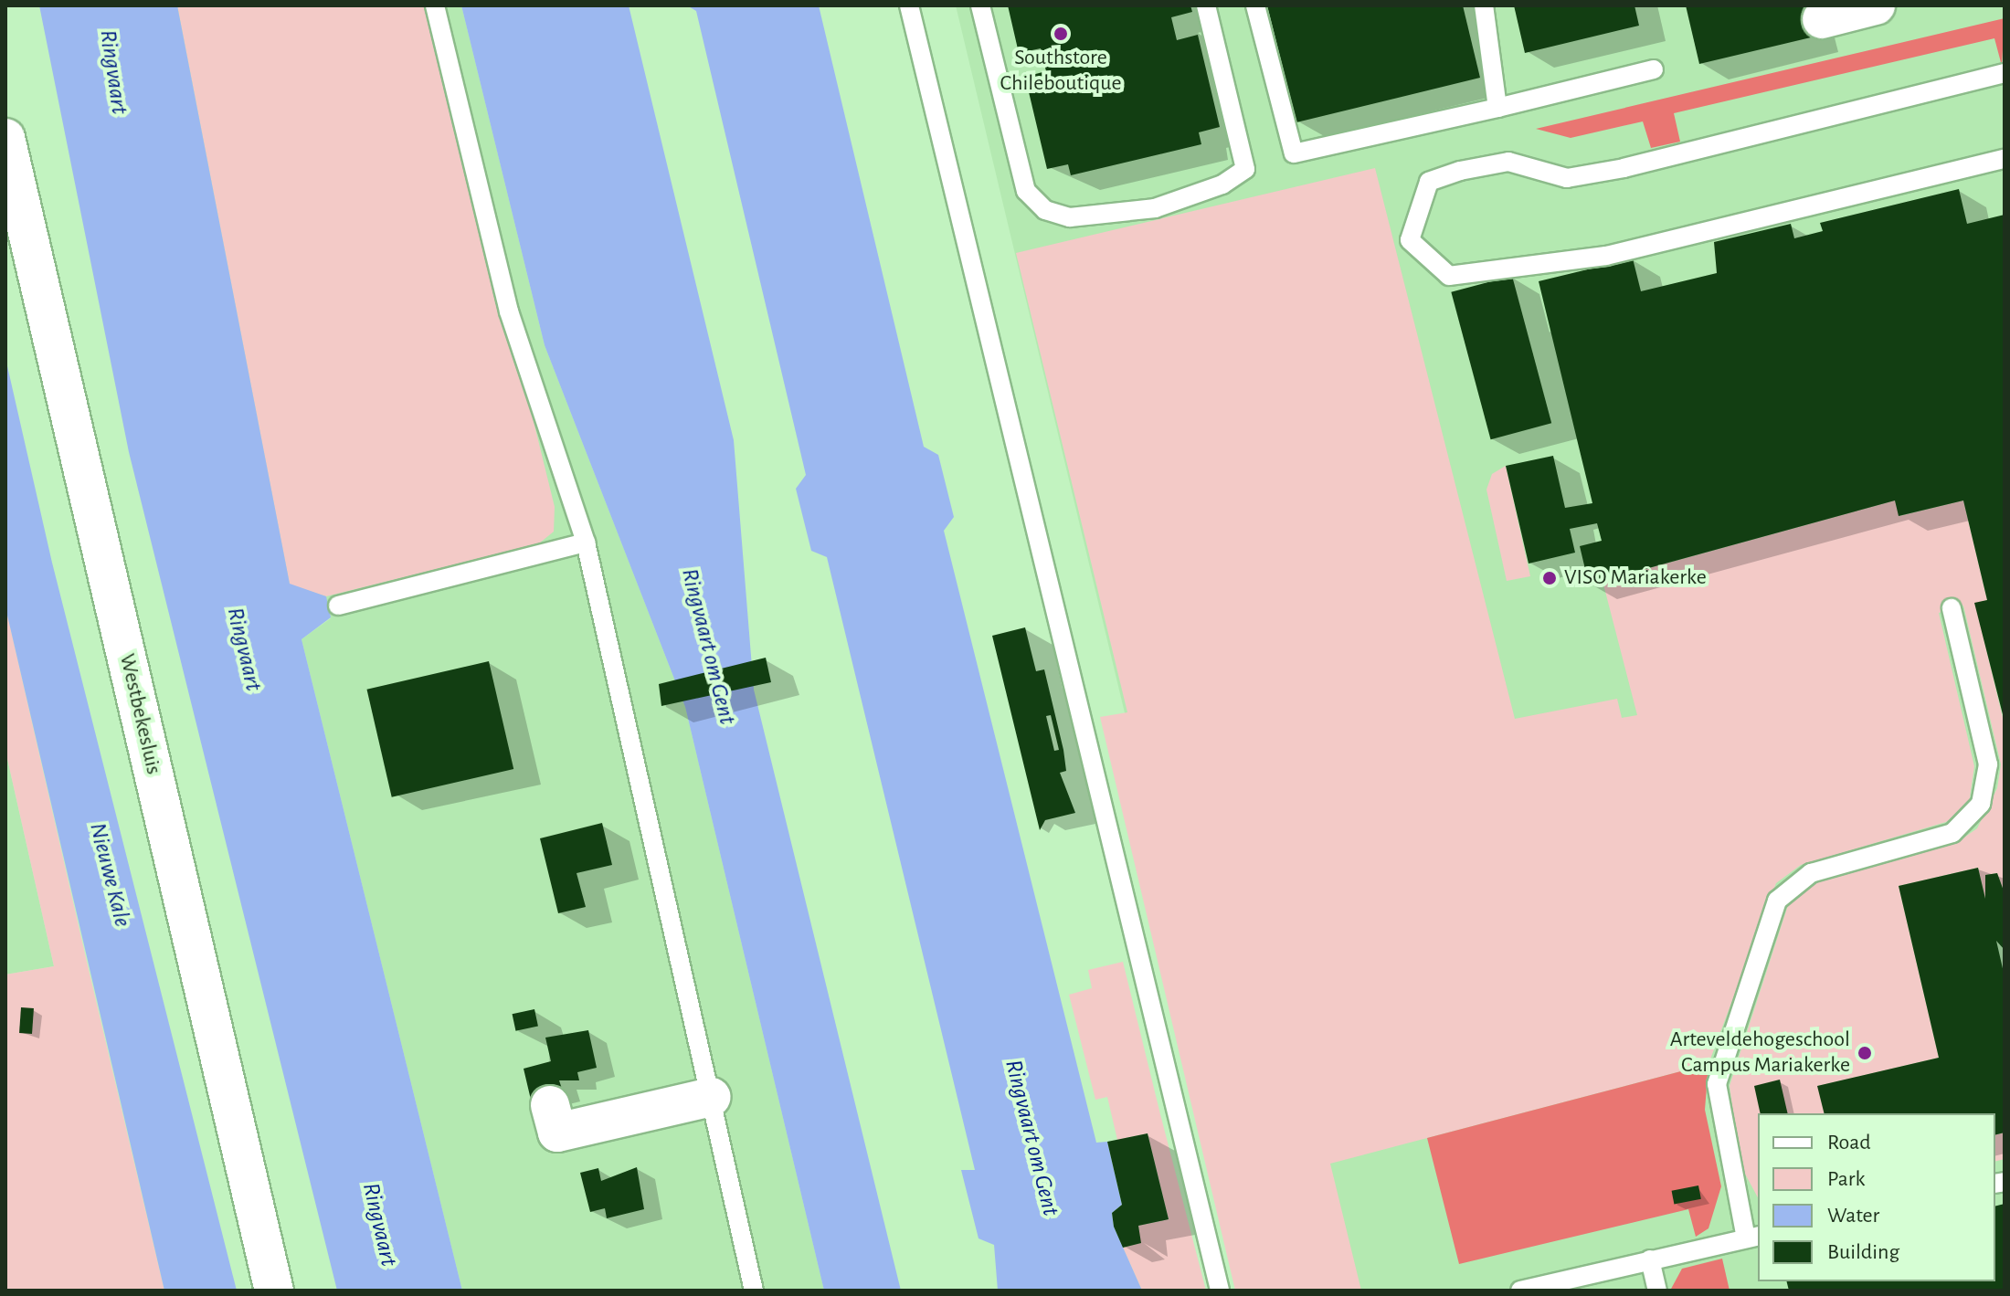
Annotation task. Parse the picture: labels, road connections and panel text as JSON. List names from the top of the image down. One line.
{"streets":{"street":["Westbekesluis"]},"water":["Ringvaart","Ringvaart om Gent","Nieuwe Kale"],"places":["Southstore Chileboutique","VISO Mariakerke","Arteveldehogeschool Campus Mariakerke"],"legend":["Road","Park","Water","Building"]}
